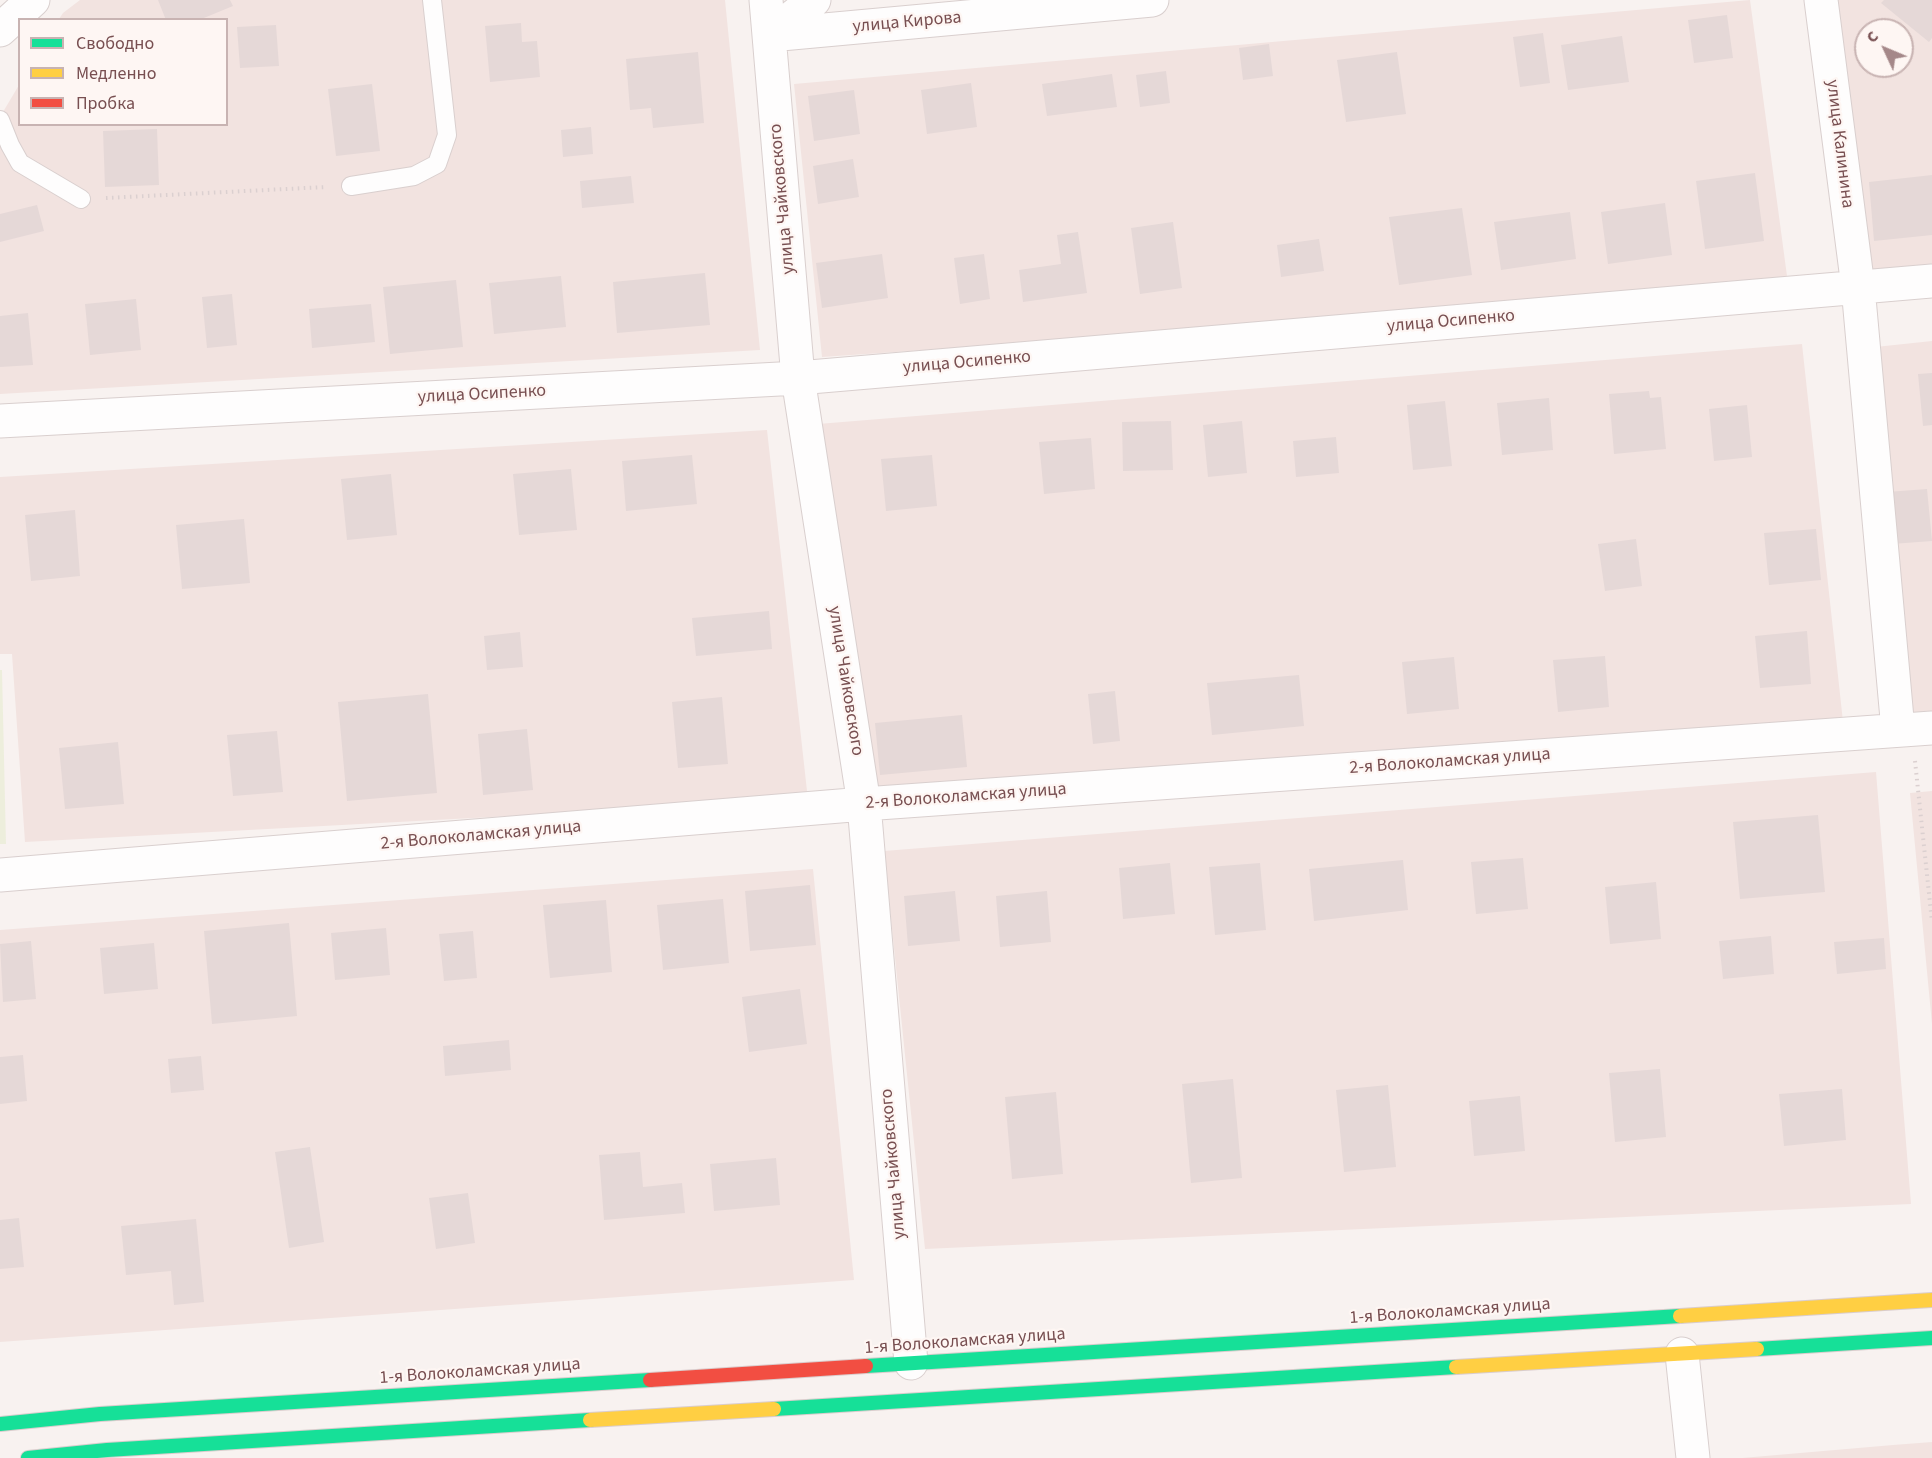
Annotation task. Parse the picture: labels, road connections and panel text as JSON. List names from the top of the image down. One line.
{"streets":{"main road":["1-я Волоколамская улица"],"street":["улица Кирова","улица Калинина","улица Чайковского","улица Осипенко","2-я Волоколамская улица"]},"crossings":[["улица Кирова","улица Чайковского"],["улица Калинина","улица Осипенко"],["улица Калинина","2-я Волоколамская улица"],["улица Чайковского","улица Осипенко"],["улица Чайковского","2-я Волоколамская улица"],["улица Чайковского","1-я Волоколамская улица"]],"legend":["Свободно","Медленно","Пробка"],"north":"top left"}
